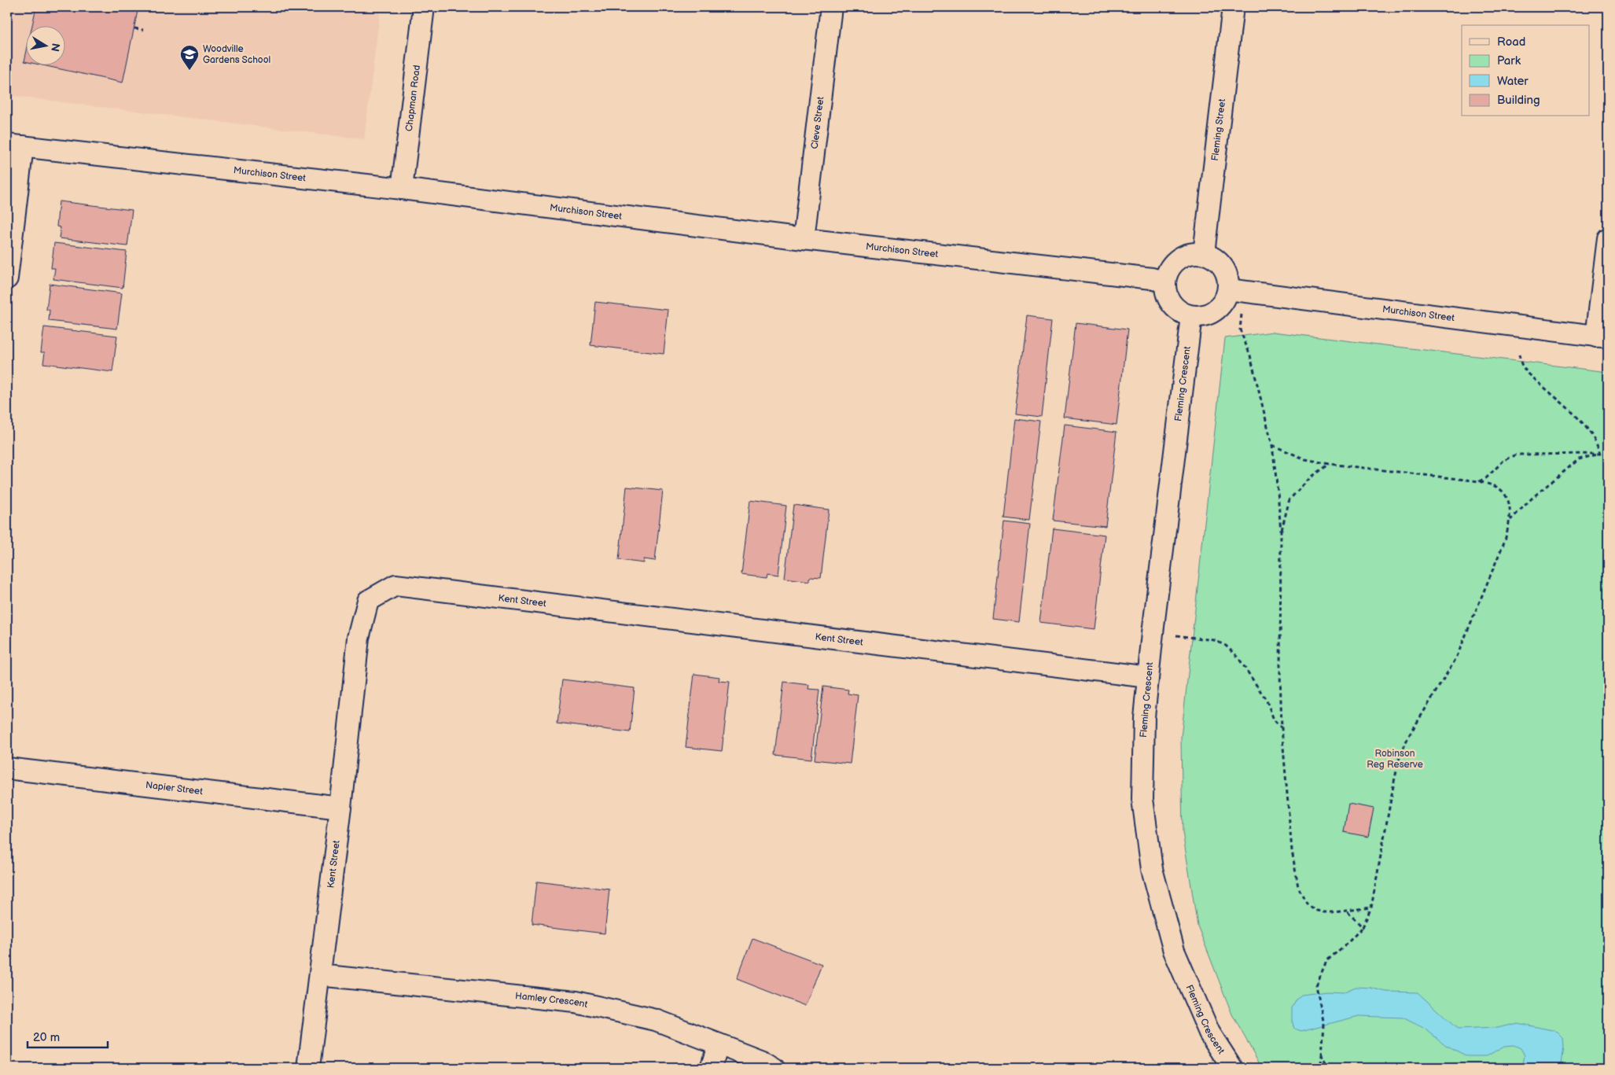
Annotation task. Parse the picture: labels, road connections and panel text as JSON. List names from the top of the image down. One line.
{"streets":{"street":["Chapman Road","Cleve Street","Fleming Street","Murchison Street","Fleming Crescent","Kent Street","Napier Street","Hamley Crescent"]},"crossings":[["Chapman Road","Murchison Street"],["Cleve Street","Murchison Street"],["Fleming Street","Murchison Street"],["Fleming Street","Fleming Crescent"],["Murchison Street","Fleming Crescent"],["Fleming Crescent","Kent Street"],["Kent Street","Napier Street"],["Kent Street","Hamley Crescent"]],"parks":["Robinson Reg Reserve"],"places":{"school or university":["Woodville Gardens School"]},"legend":["Road","Park","Water","Building"],"scale_bar":"20 m","north":"right"}
